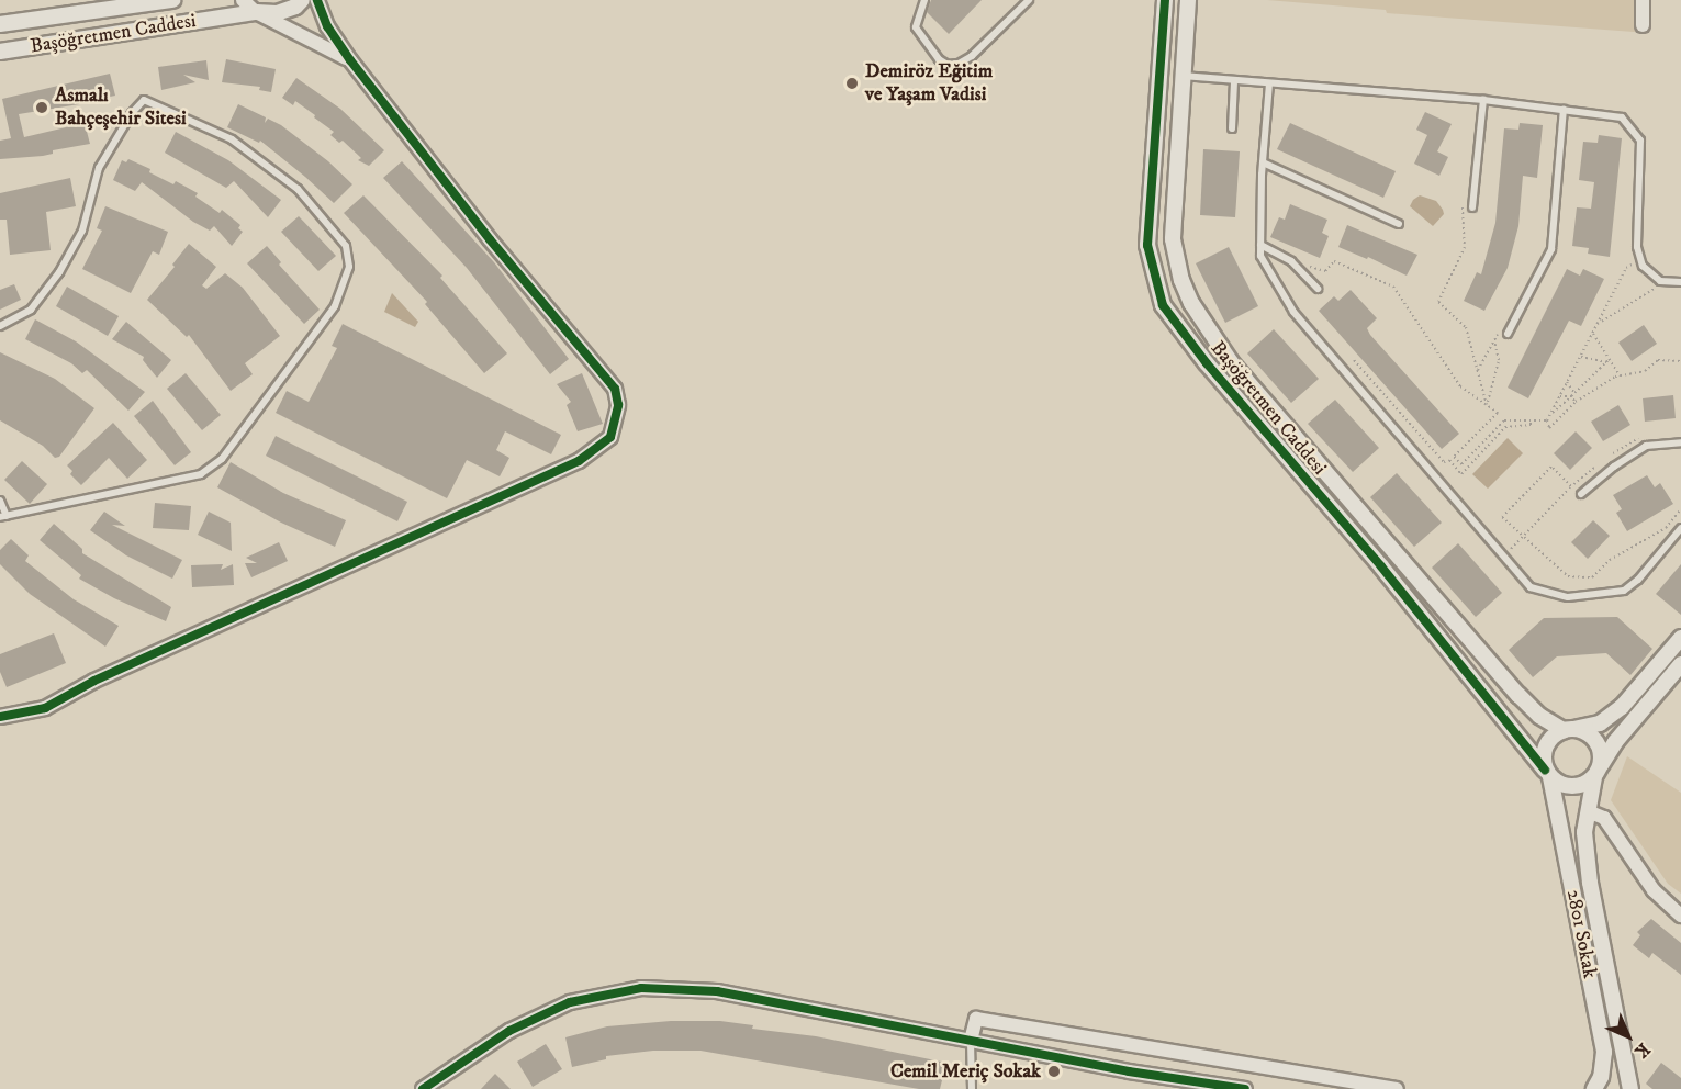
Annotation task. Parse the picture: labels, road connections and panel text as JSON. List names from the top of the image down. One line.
{"streets":{"street":["Başöğretmen Caddesi","2801 Sokak"]},"crossings":[["Başöğretmen Caddesi","2801 Sokak"]],"places":["Demiröz Eğitim ve Yaşam Vadisi","Asmalı Bahçeşehir Sitesi","Cemil Meriç Sokak"],"north":"bottom right"}
